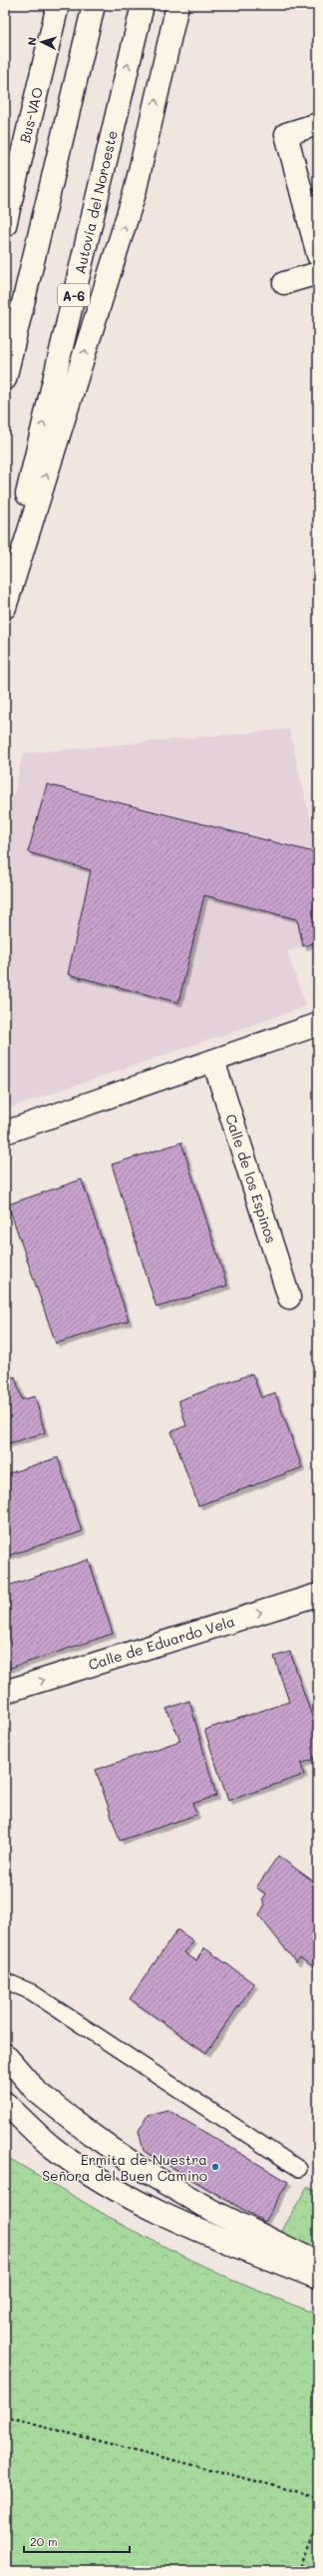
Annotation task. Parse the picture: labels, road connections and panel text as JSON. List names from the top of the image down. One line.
{"streets":{"main road":["Bus-VAO","Autovía del Noroeste","A-6","Calle de los Espinos","Calle de Eduardo Vela"]},"one_way":["Calle de Eduardo Vela"],"places":["Ermita de Nuestra Señora del Buen Camino"],"scale_bar":"20 m","north":"left"}
